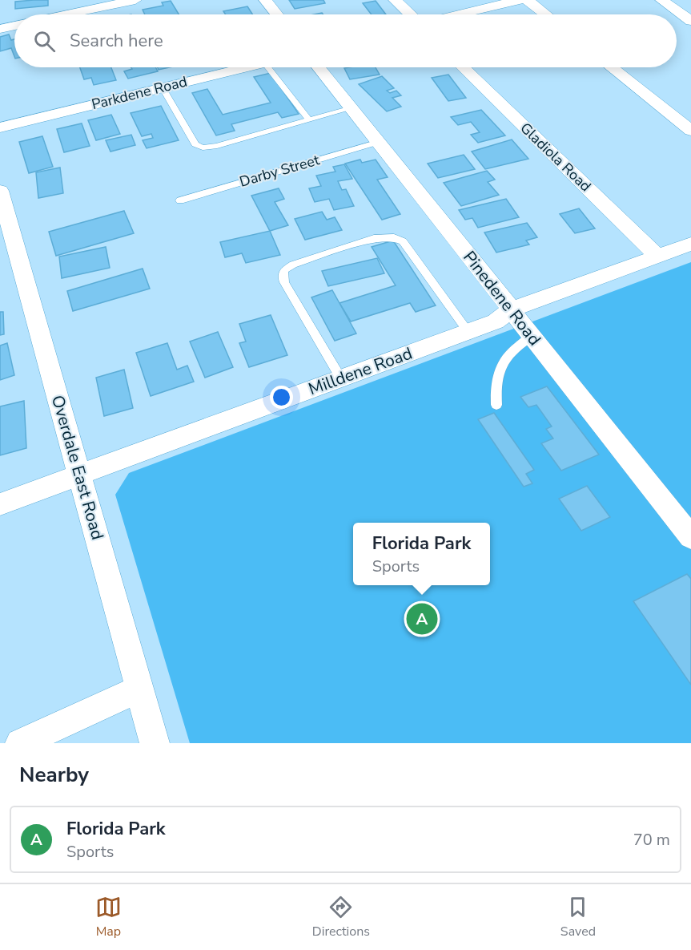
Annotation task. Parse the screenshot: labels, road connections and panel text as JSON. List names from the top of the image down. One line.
{"streets":{"street":["Parkdene Road","Gladiola Road","Pinedene Road","Milldene Road","Overdale East Road"],"lane":["Darby Street"]},"crossings":[["Gladiola Road","Milldene Road"],["Darby Street","Pinedene Road"],["Pinedene Road","Milldene Road"],["Milldene Road","Overdale East Road"]],"page":{"search":"Search here","popup":["Florida Park","Sports"],"pins":"A","heading":"Nearby","list":[{"mark":"A","name":"Florida Park","note":"Sports","value":"70 m"}],"nav":["Map","Directions","Saved"]}}
